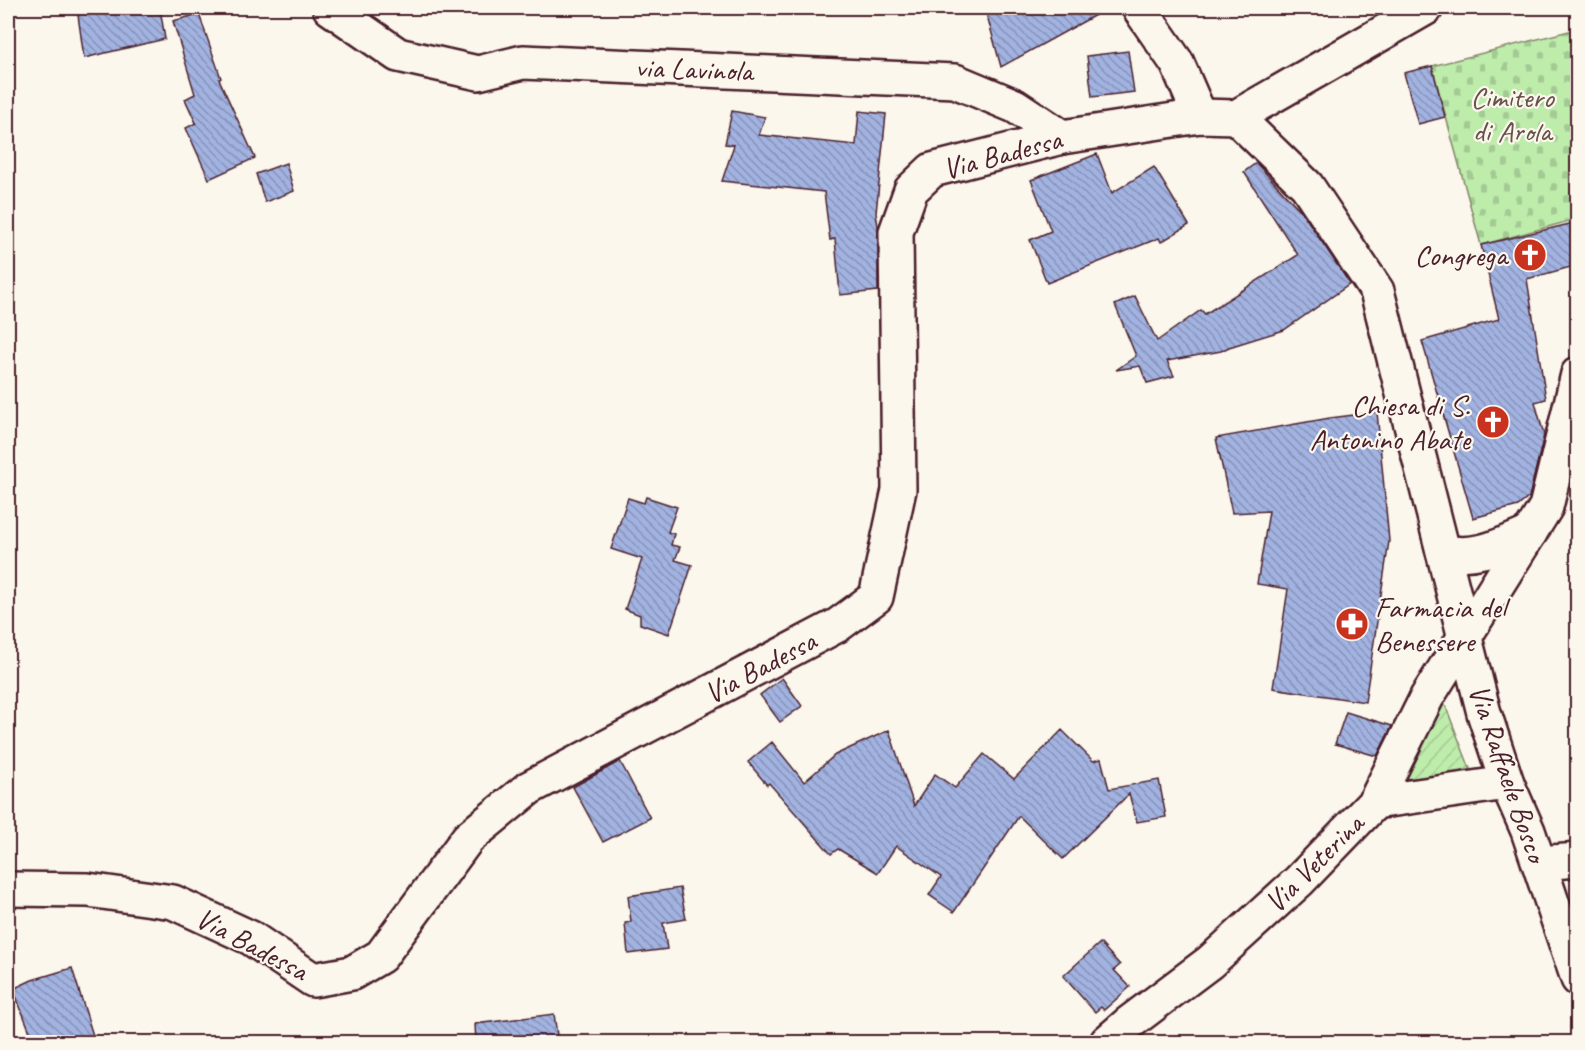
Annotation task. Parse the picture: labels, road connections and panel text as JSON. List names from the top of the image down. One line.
{"streets":{"street":["via Lavinola","Via Badessa","Via Raffaele Bosco","Via Veterina"]},"crossings":[["via Lavinola","Via Badessa"],["Via Badessa","Via Raffaele Bosco"],["Via Raffaele Bosco","Via Veterina"]],"parks":["Cimitero di Arola"],"places":{"church":["Congrega","Chiesa di S. Antonino Abate"],"pharmacy":["Farmacia del Benessere"]}}
